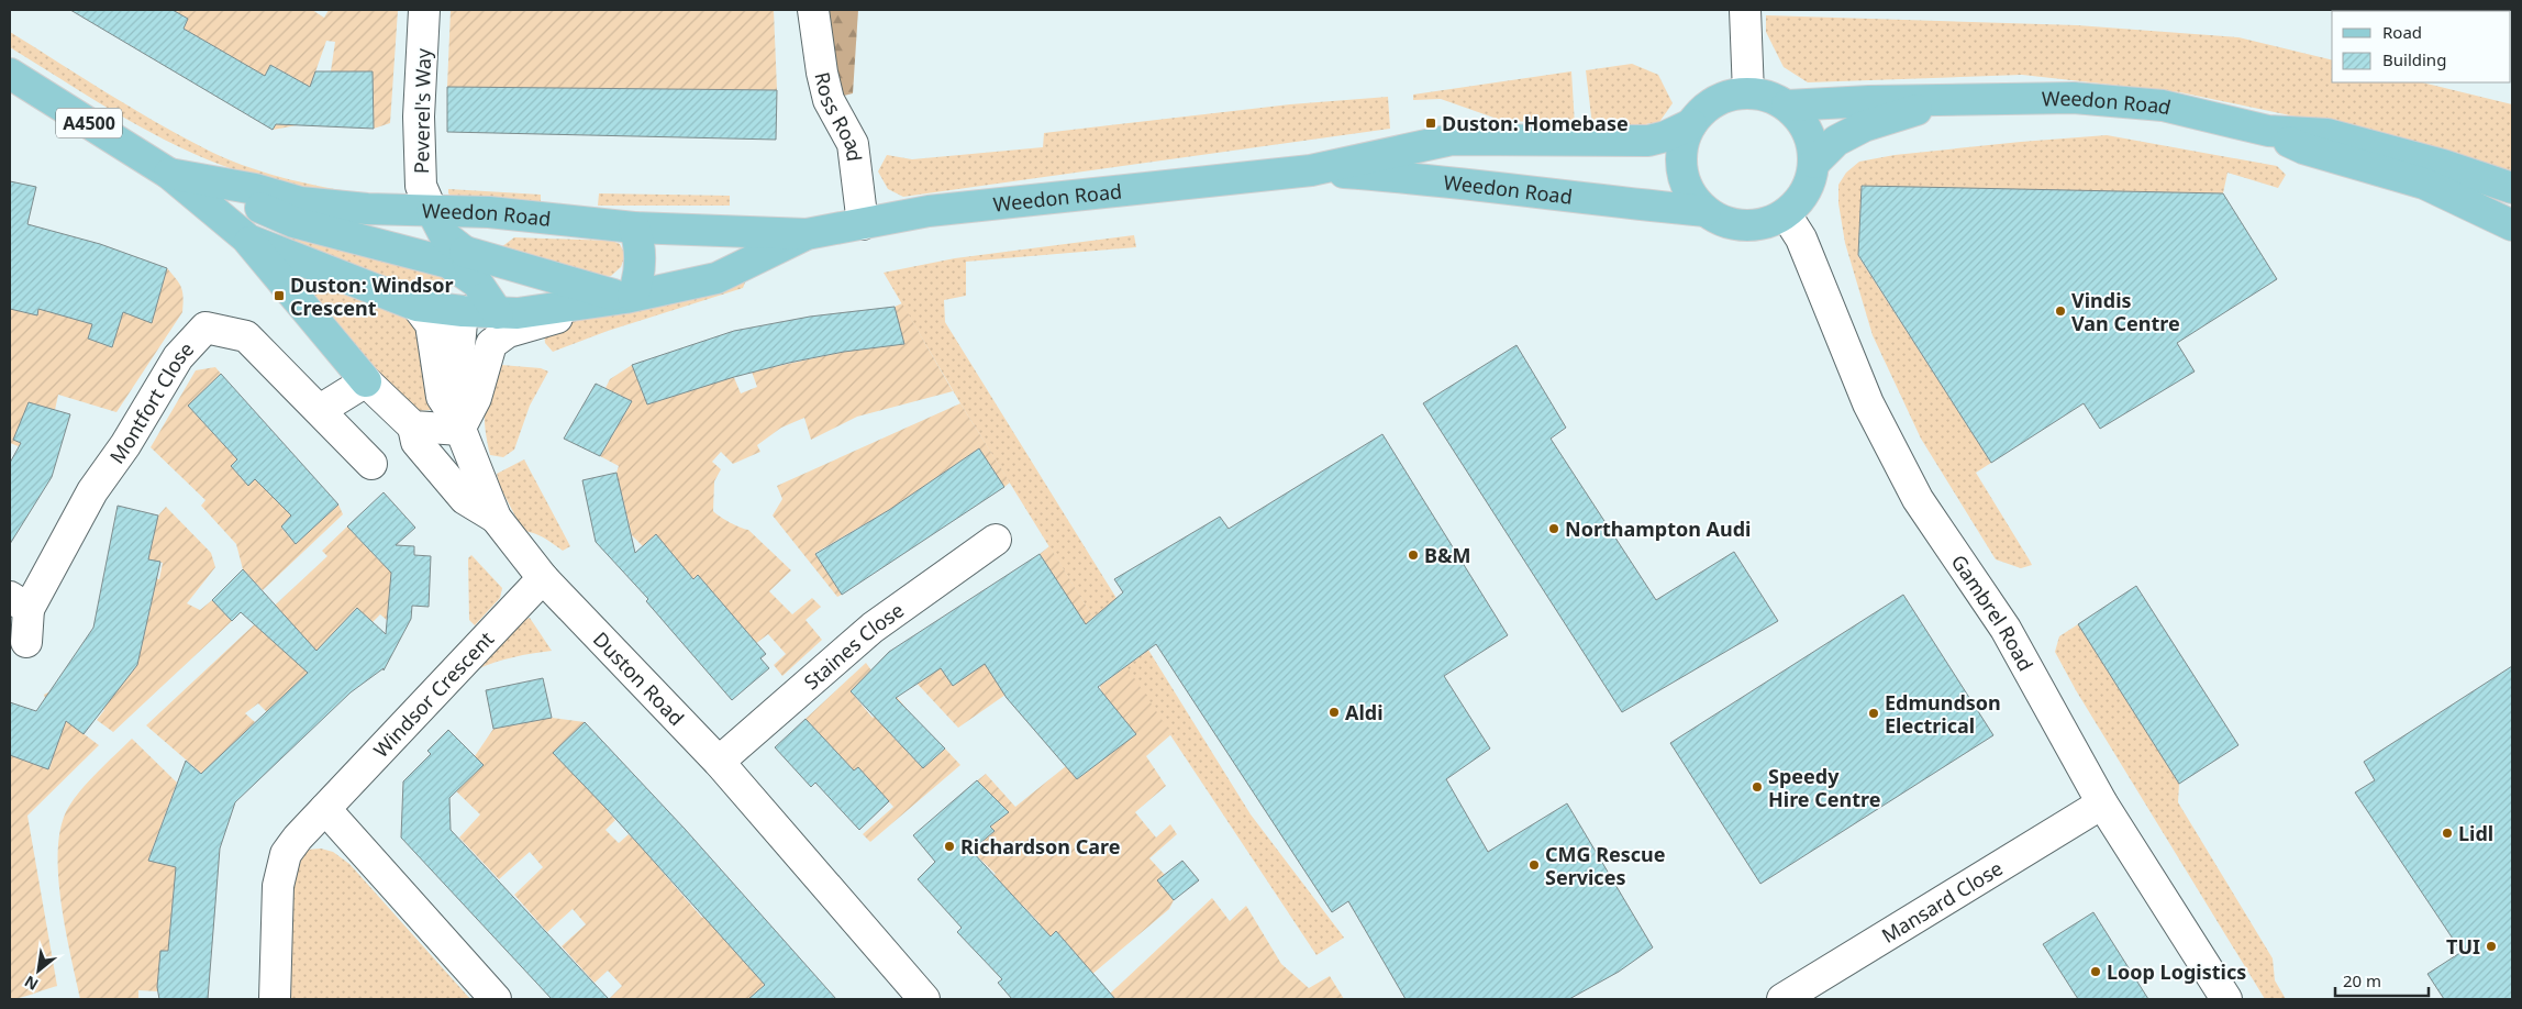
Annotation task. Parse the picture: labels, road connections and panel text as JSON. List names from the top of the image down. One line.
{"streets":{"main road":["Weedon Road","A4500"],"street":["Peverel's Way","Ross Road","Montfort Close","Gambrel Road","Staines Close","Duston Road","Windsor Crescent","Mansard Close"]},"crossings":[["Weedon Road","Peverel's Way"],["Weedon Road","Ross Road"],["Weedon Road","Gambrel Road"],["Weedon Road","Duston Road"],["Gambrel Road","Mansard Close"],["Staines Close","Duston Road"],["Duston Road","Windsor Crescent"]],"places":{"transit":["Duston: Homebase","Duston: Windsor Crescent"],"other":["Vindis Van Centre","Northampton Audi","B&M","Aldi","Edmundson Electrical","Speedy Hire Centre","Lidl","Richardson Care","CMG Rescue Services","TUI","Loop Logistics"]},"legend":["Road","Building"],"scale_bar":"20 m","north":"bottom left"}
